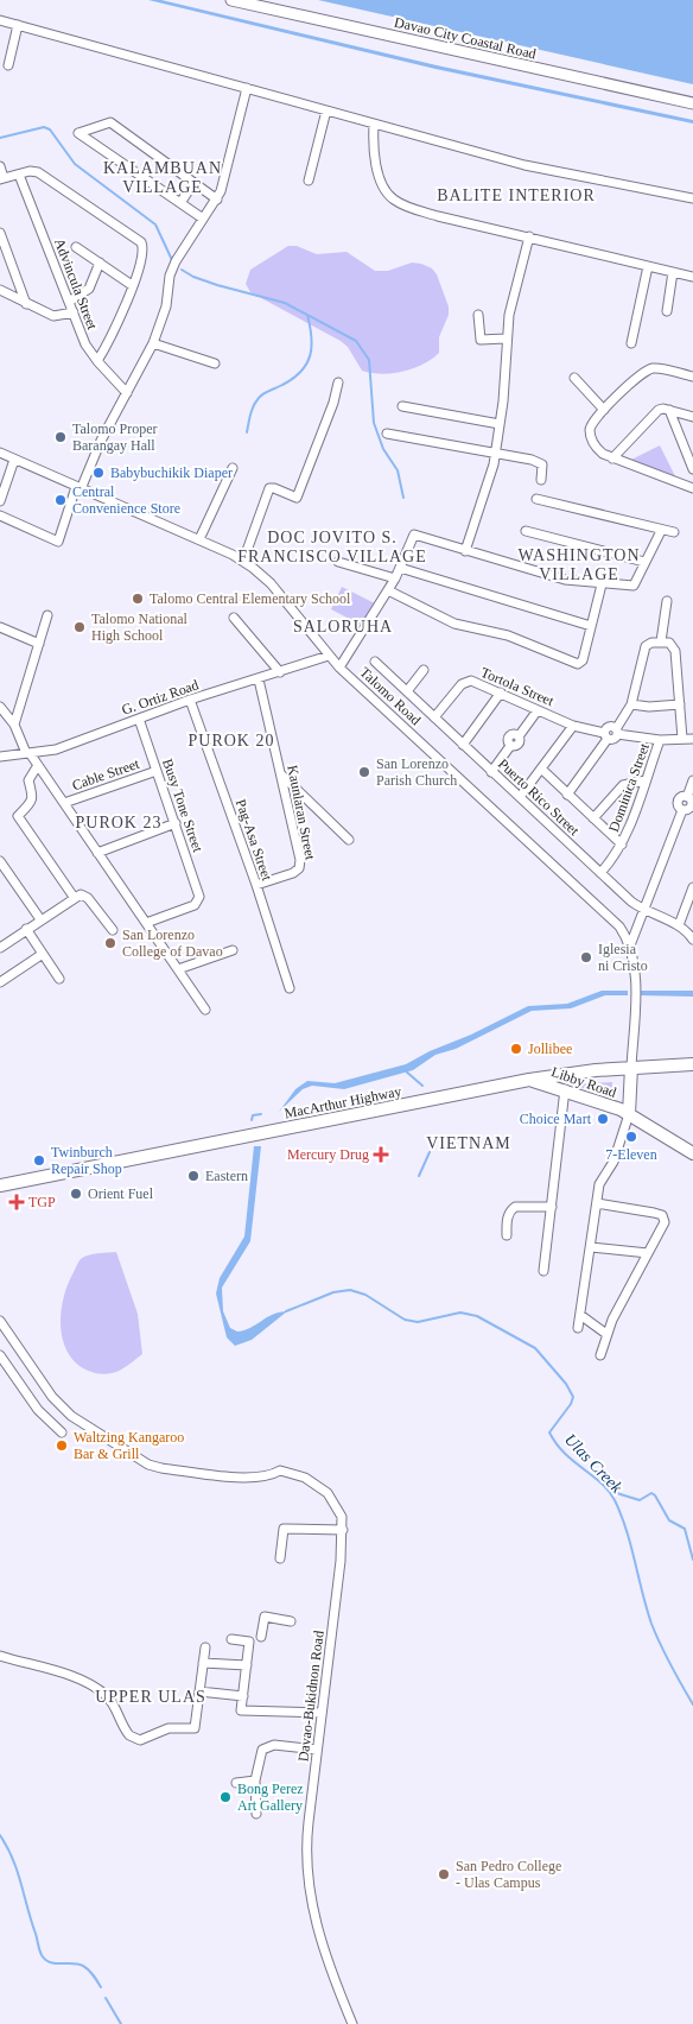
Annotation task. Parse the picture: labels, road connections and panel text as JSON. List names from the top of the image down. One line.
{"streets":{"highway":["Libby Road","MacArthur Highway"],"main road":["Davao City Coastal Road"],"street":["Advincula Street","Tortola Street","Talomo Road","G. Ortiz Road","Cable Street","Dominica Street","Puerto Rico Street","Busy Tone Street","Kaunlaran Street","Pag-Asa Street","Davao-Bukidnon Road"]},"crossings":[["Tortola Street","Puerto Rico Street"],["Talomo Road","G. Ortiz Road"],["Talomo Road","Libby Road"],["Talomo Road","MacArthur Highway"],["G. Ortiz Road","Busy Tone Street"],["G. Ortiz Road","Kaunlaran Street"],["G. Ortiz Road","Pag-Asa Street"],["Cable Street","Busy Tone Street"],["Dominica Street","Puerto Rico Street"],["Kaunlaran Street","Pag-Asa Street"],["Libby Road","MacArthur Highway"]],"districts":["KALAMBUAN VILLAGE","BALITE INTERIOR","DOC JOVITO S. FRANCISCO VILLAGE","WASHINGTON VILLAGE","SALORUHA","PUROK 20","PUROK 23","VIETNAM","UPPER ULAS"],"water":["Ulas Creek"],"places":{"other":["Talomo Proper Barangay Hall","Babybuchikik Diaper","Central Convenience Store","Talomo Central Elementary School","Talomo National High School","San Lorenzo Parish Church","San Lorenzo College of Davao","Iglesia ni Cristo","Jollibee","Choice Mart","7-Eleven","Twinburch Repair Shop","Eastern","Orient Fuel","Waltzing Kangaroo Bar & Grill","Bong Perez Art Gallery","San Pedro College - Ulas Campus"],"health":["Mercury Drug","TGP"]}}
